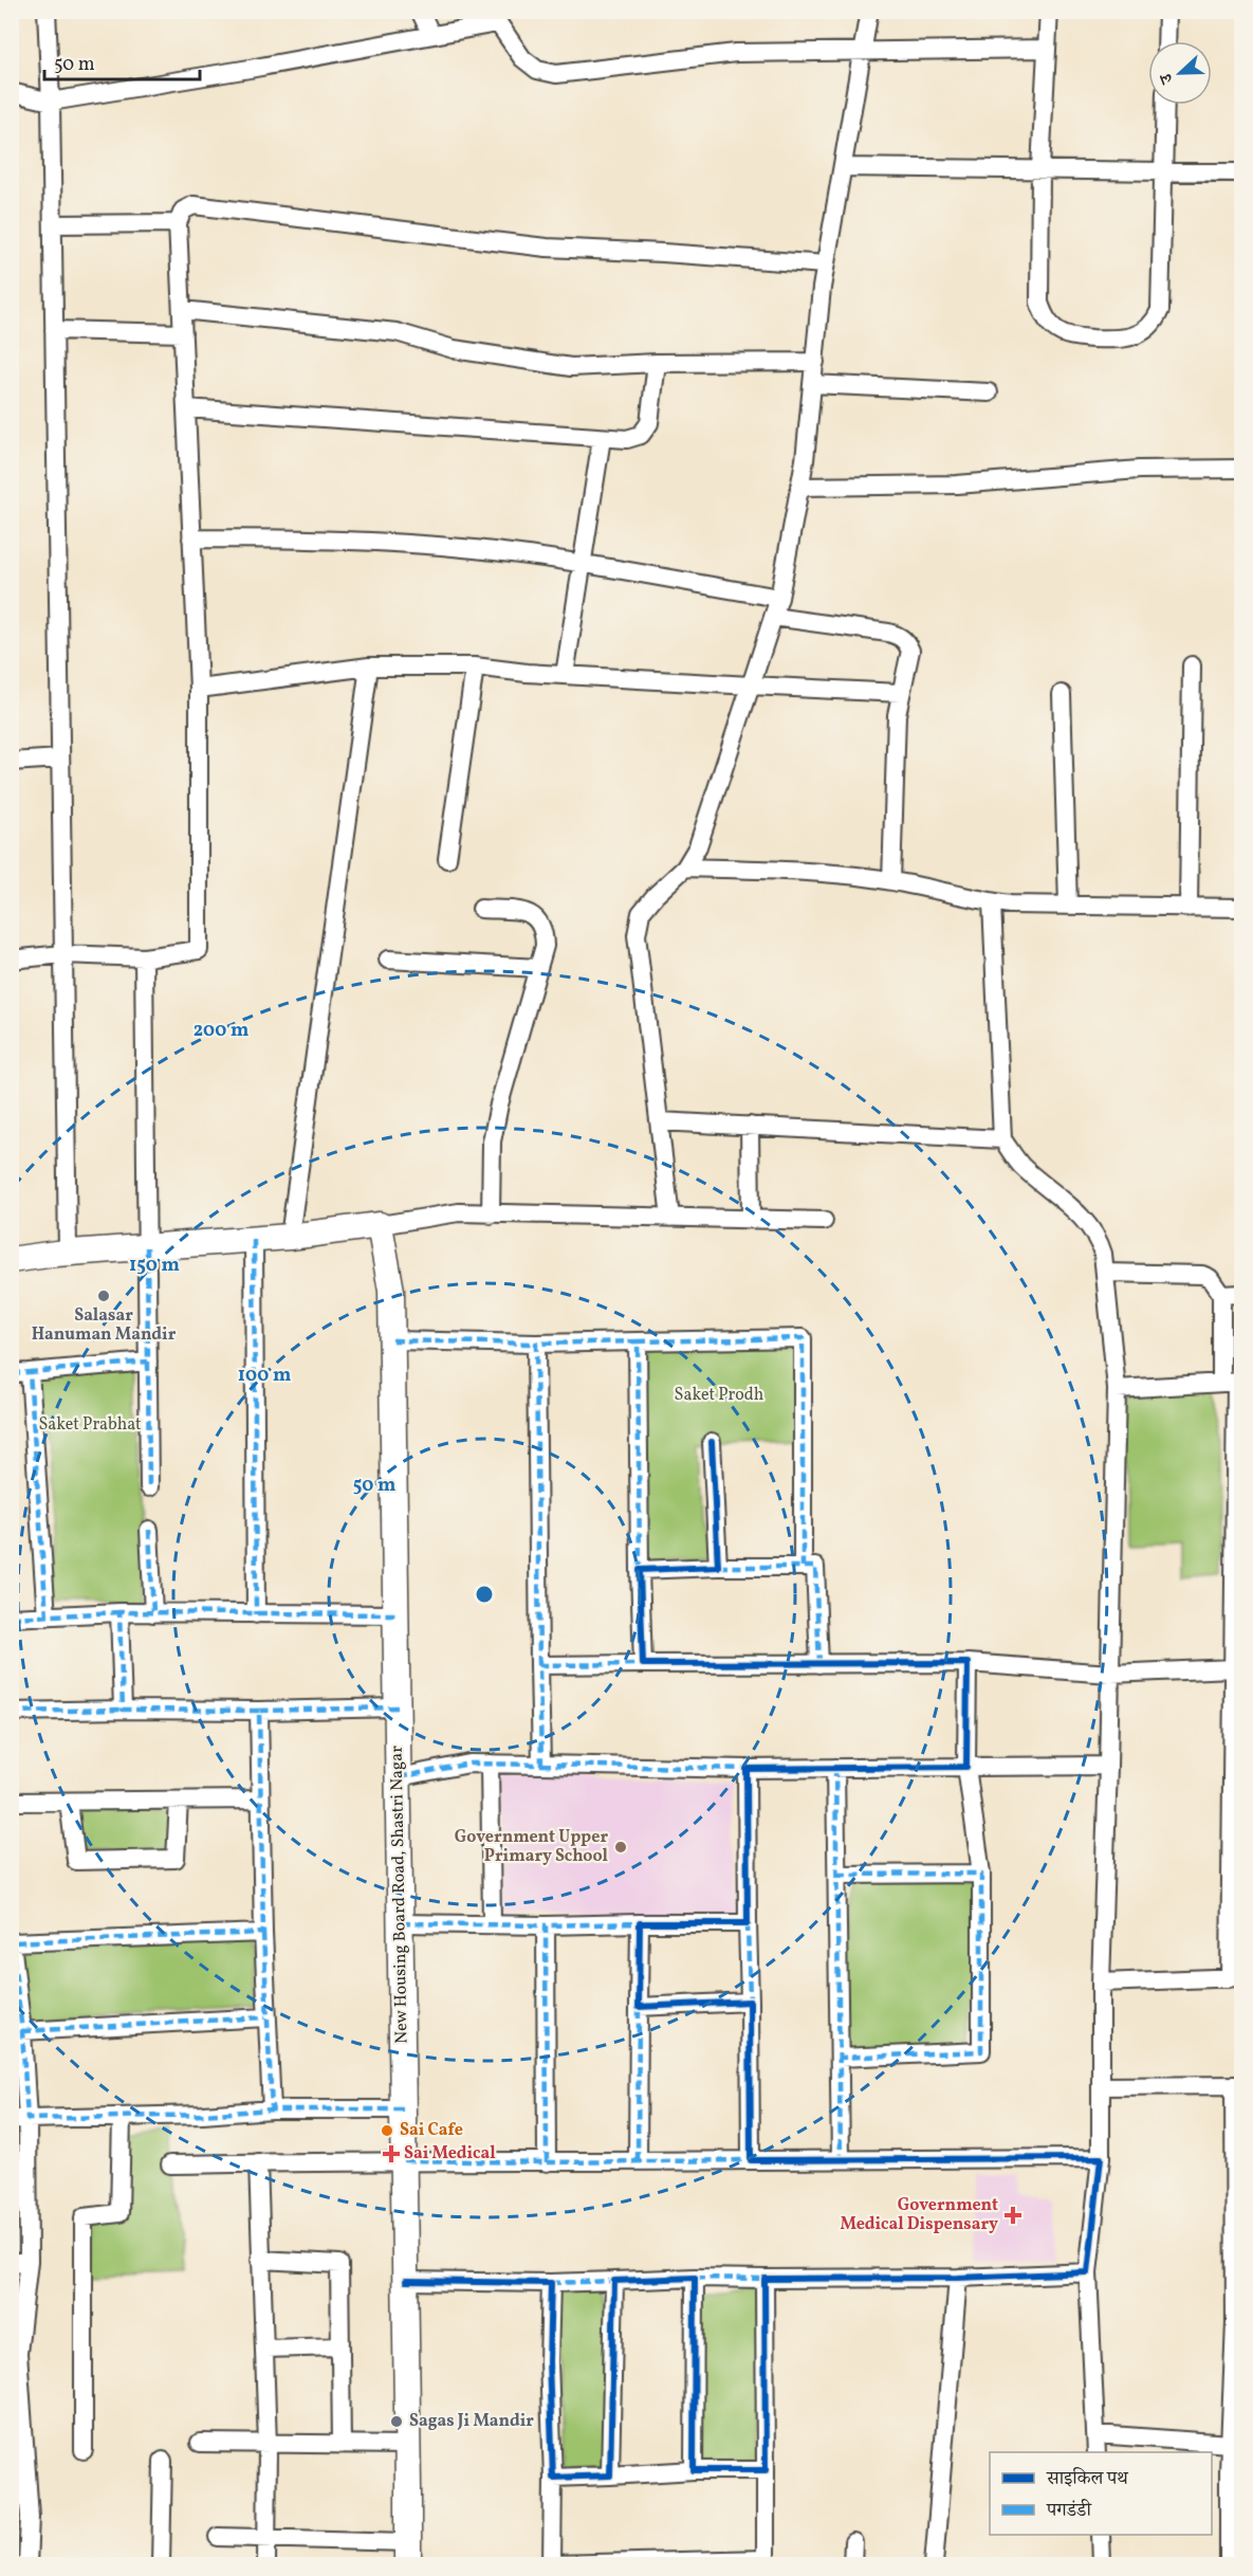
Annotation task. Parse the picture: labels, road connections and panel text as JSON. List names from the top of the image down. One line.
{"streets":{"street":["New Housing Board Road, Shastri Nagar"]},"parks":["Saket Prodh","Saket Prabhat"],"places":{"other":["Salasar Hanuman Mandir","Government Upper Primary School","Sai Cafe","Sagas Ji Mandir"],"health":["Sai Medical","Government Medical Dispensary"]},"legend":["साइकिल पथ","पगडंडी"],"scale_bar":"50 m","north":"left","rings":["200 m","150 m","100 m","50 m"]}
